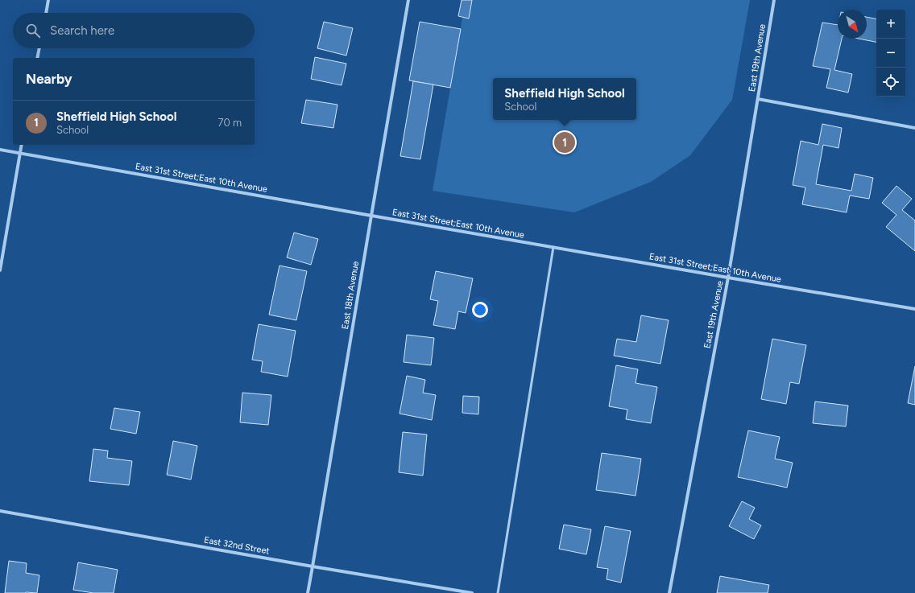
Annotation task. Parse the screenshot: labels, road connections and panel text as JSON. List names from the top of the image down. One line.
{"streets":{"street":["East 19th Avenue","East 31st Street;East 10th Avenue","East 18th Avenue","East 32nd Street"]},"crossings":[["East 19th Avenue","East 31st Street;East 10th Avenue"],["East 31st Street;East 10th Avenue","East 18th Avenue"],["East 18th Avenue","East 32nd Street"]],"north":"bottom right","page":{"map_buttons":["+","−"],"search":"Search here","heading":"Nearby","popup":["Sheffield High School","School"],"list":[{"mark":"1","name":"Sheffield High School","note":"School","value":"70 m"}],"pins":"1"}}
